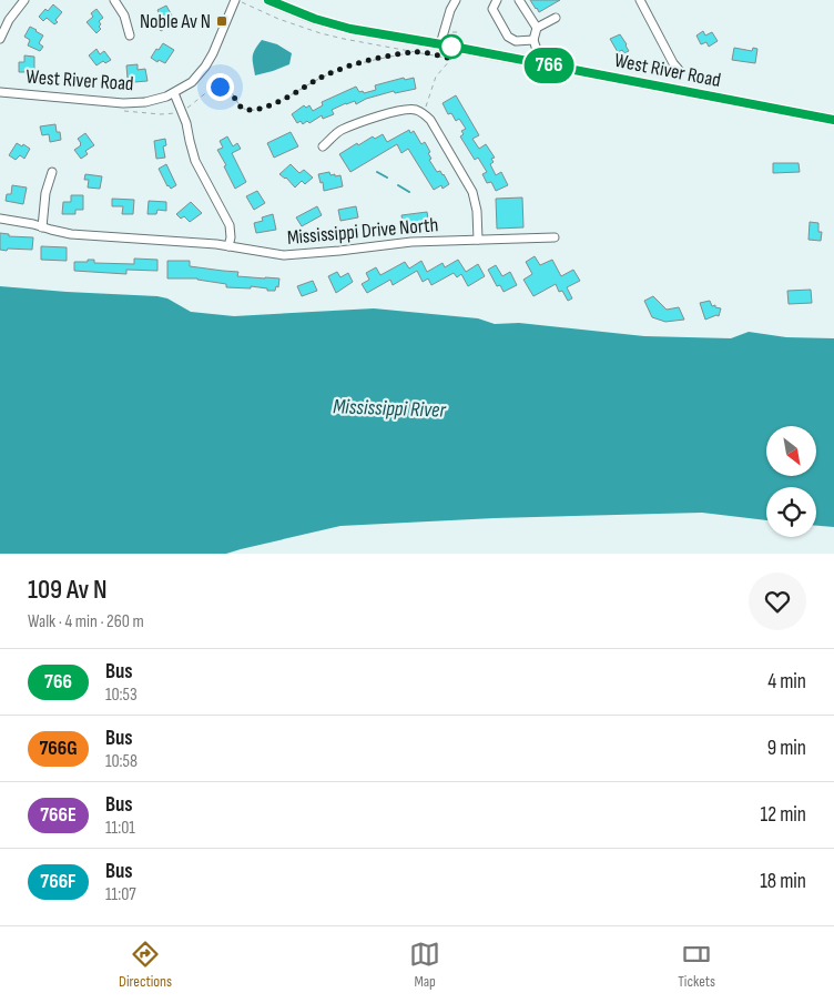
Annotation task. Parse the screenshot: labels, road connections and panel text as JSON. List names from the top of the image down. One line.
{"streets":{"main road":["West River Road"],"street":["Mississippi Drive North"]},"water":["Mississippi River"],"places":{"transit":["Noble Av N"]},"lines":["bus line 766"],"north":"bottom right","page":{"on_map":"766","heading":["109 Av N","Walk · 4 min · 260 m"],"list":[{"mark":"766","name":"Bus","note":"10:53","value":"4 min"},{"mark":"766G","name":"Bus","note":"10:58","value":"9 min"},{"mark":"766E","name":"Bus","note":"11:01","value":"12 min"},{"mark":"766F","name":"Bus","note":"11:07","value":"18 min"}],"tabs":["Directions","Map","Tickets"]}}
